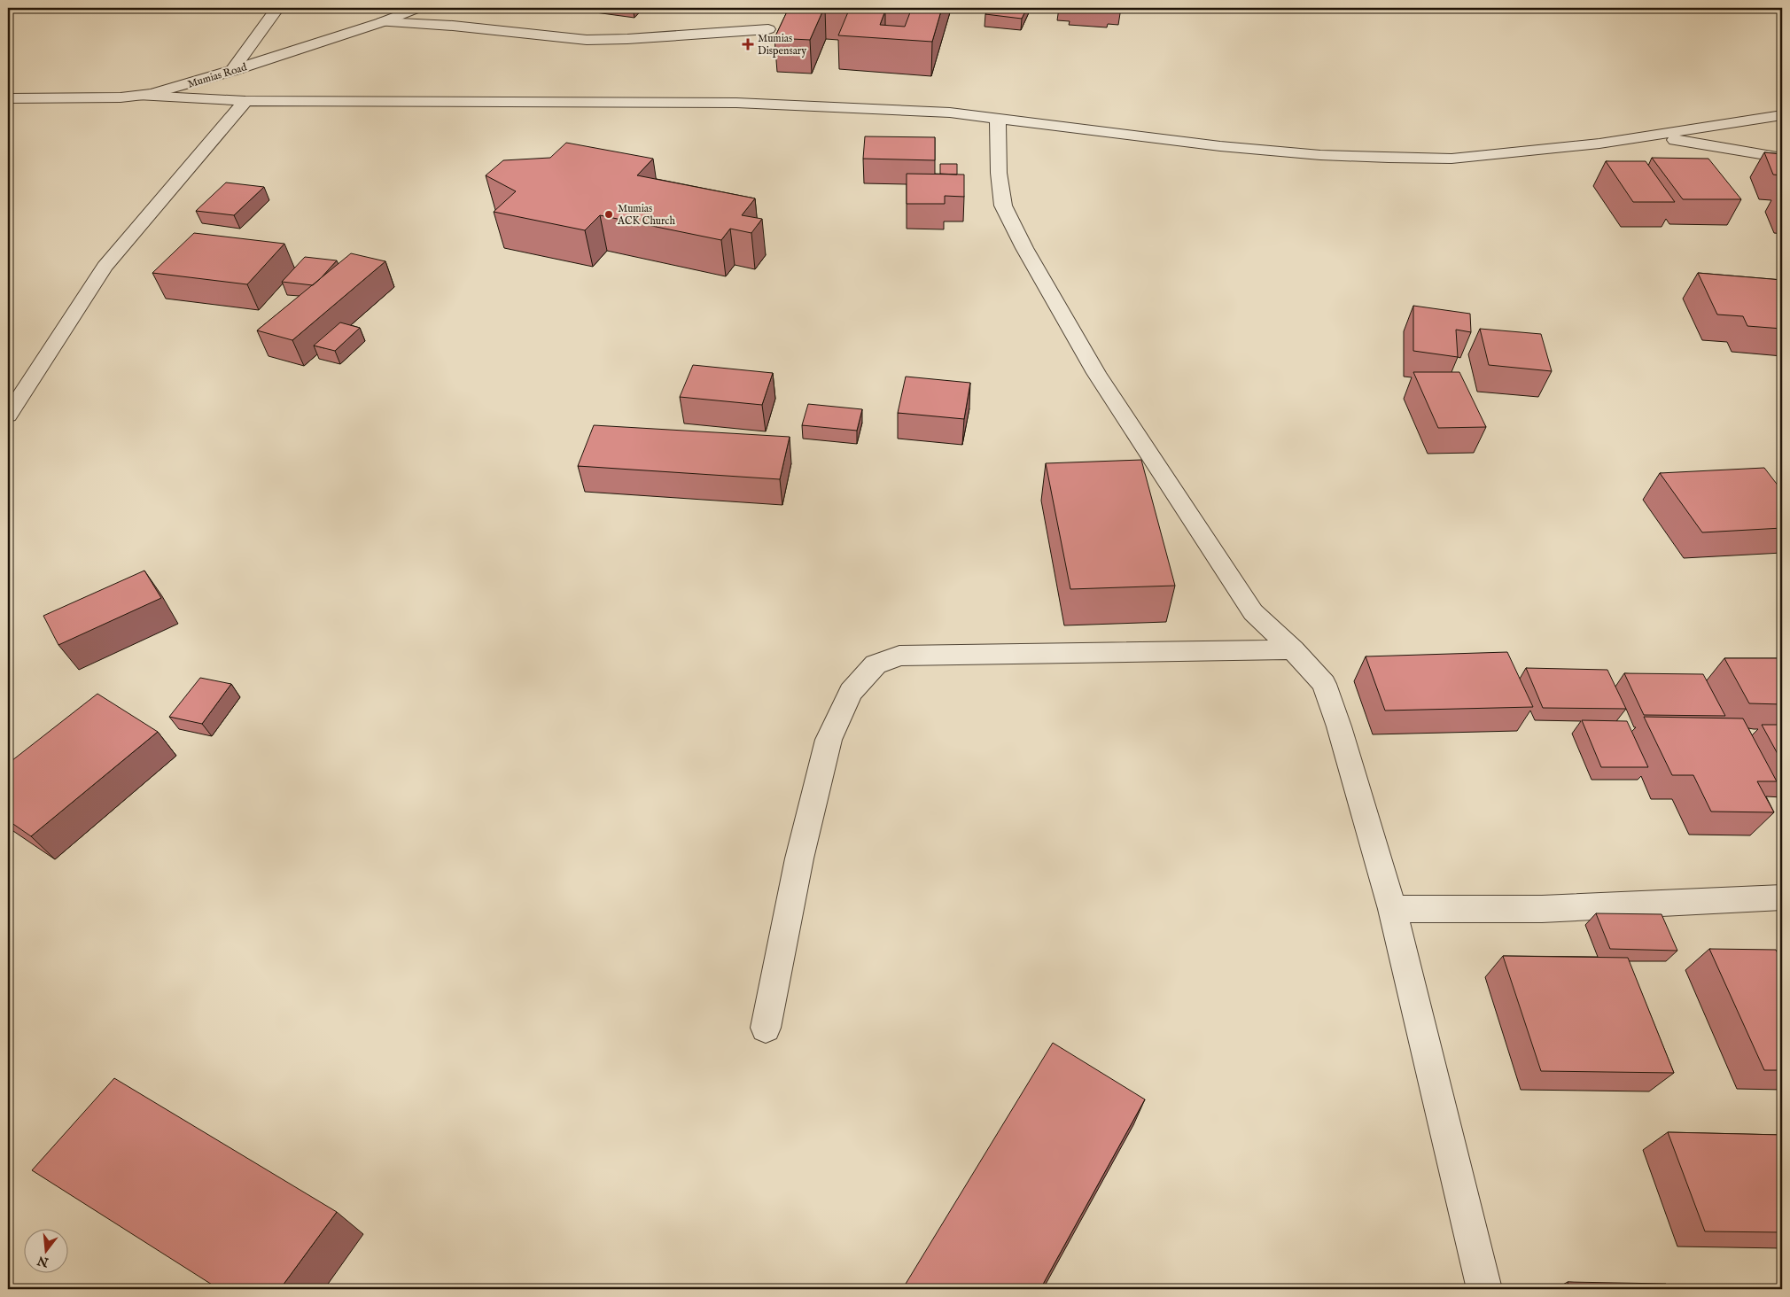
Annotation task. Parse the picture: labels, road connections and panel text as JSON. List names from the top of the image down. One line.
{"streets":{"street":["Mumias Road"]},"places":{"health":["Mumias Dispensary"],"other":["Mumias ACK Church"]},"north":"bottom"}
